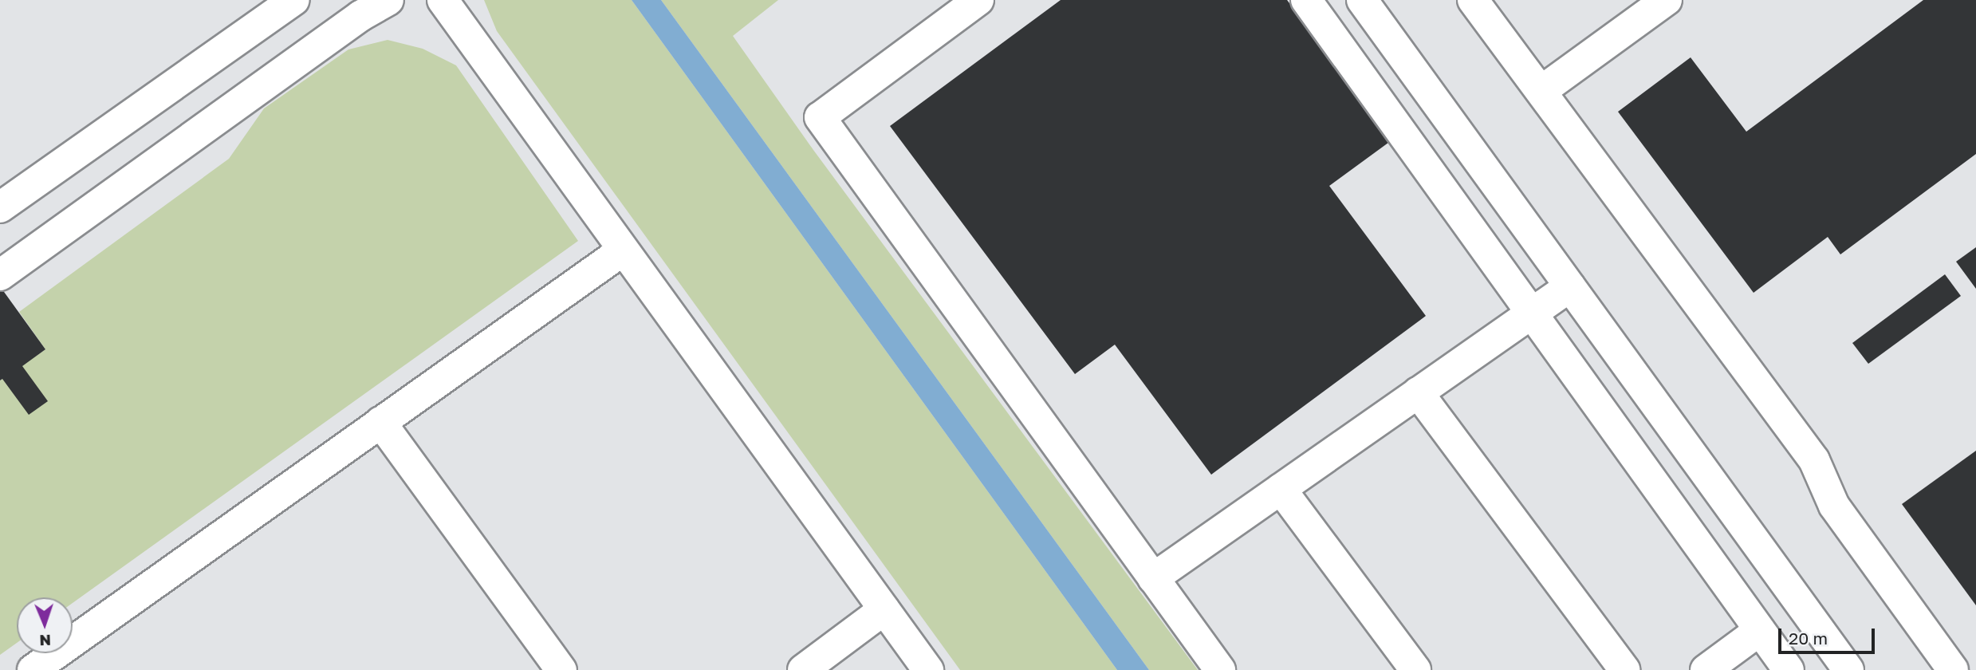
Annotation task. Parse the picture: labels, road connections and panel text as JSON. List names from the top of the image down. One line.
{"scale_bar":"20 m","north":"bottom"}
